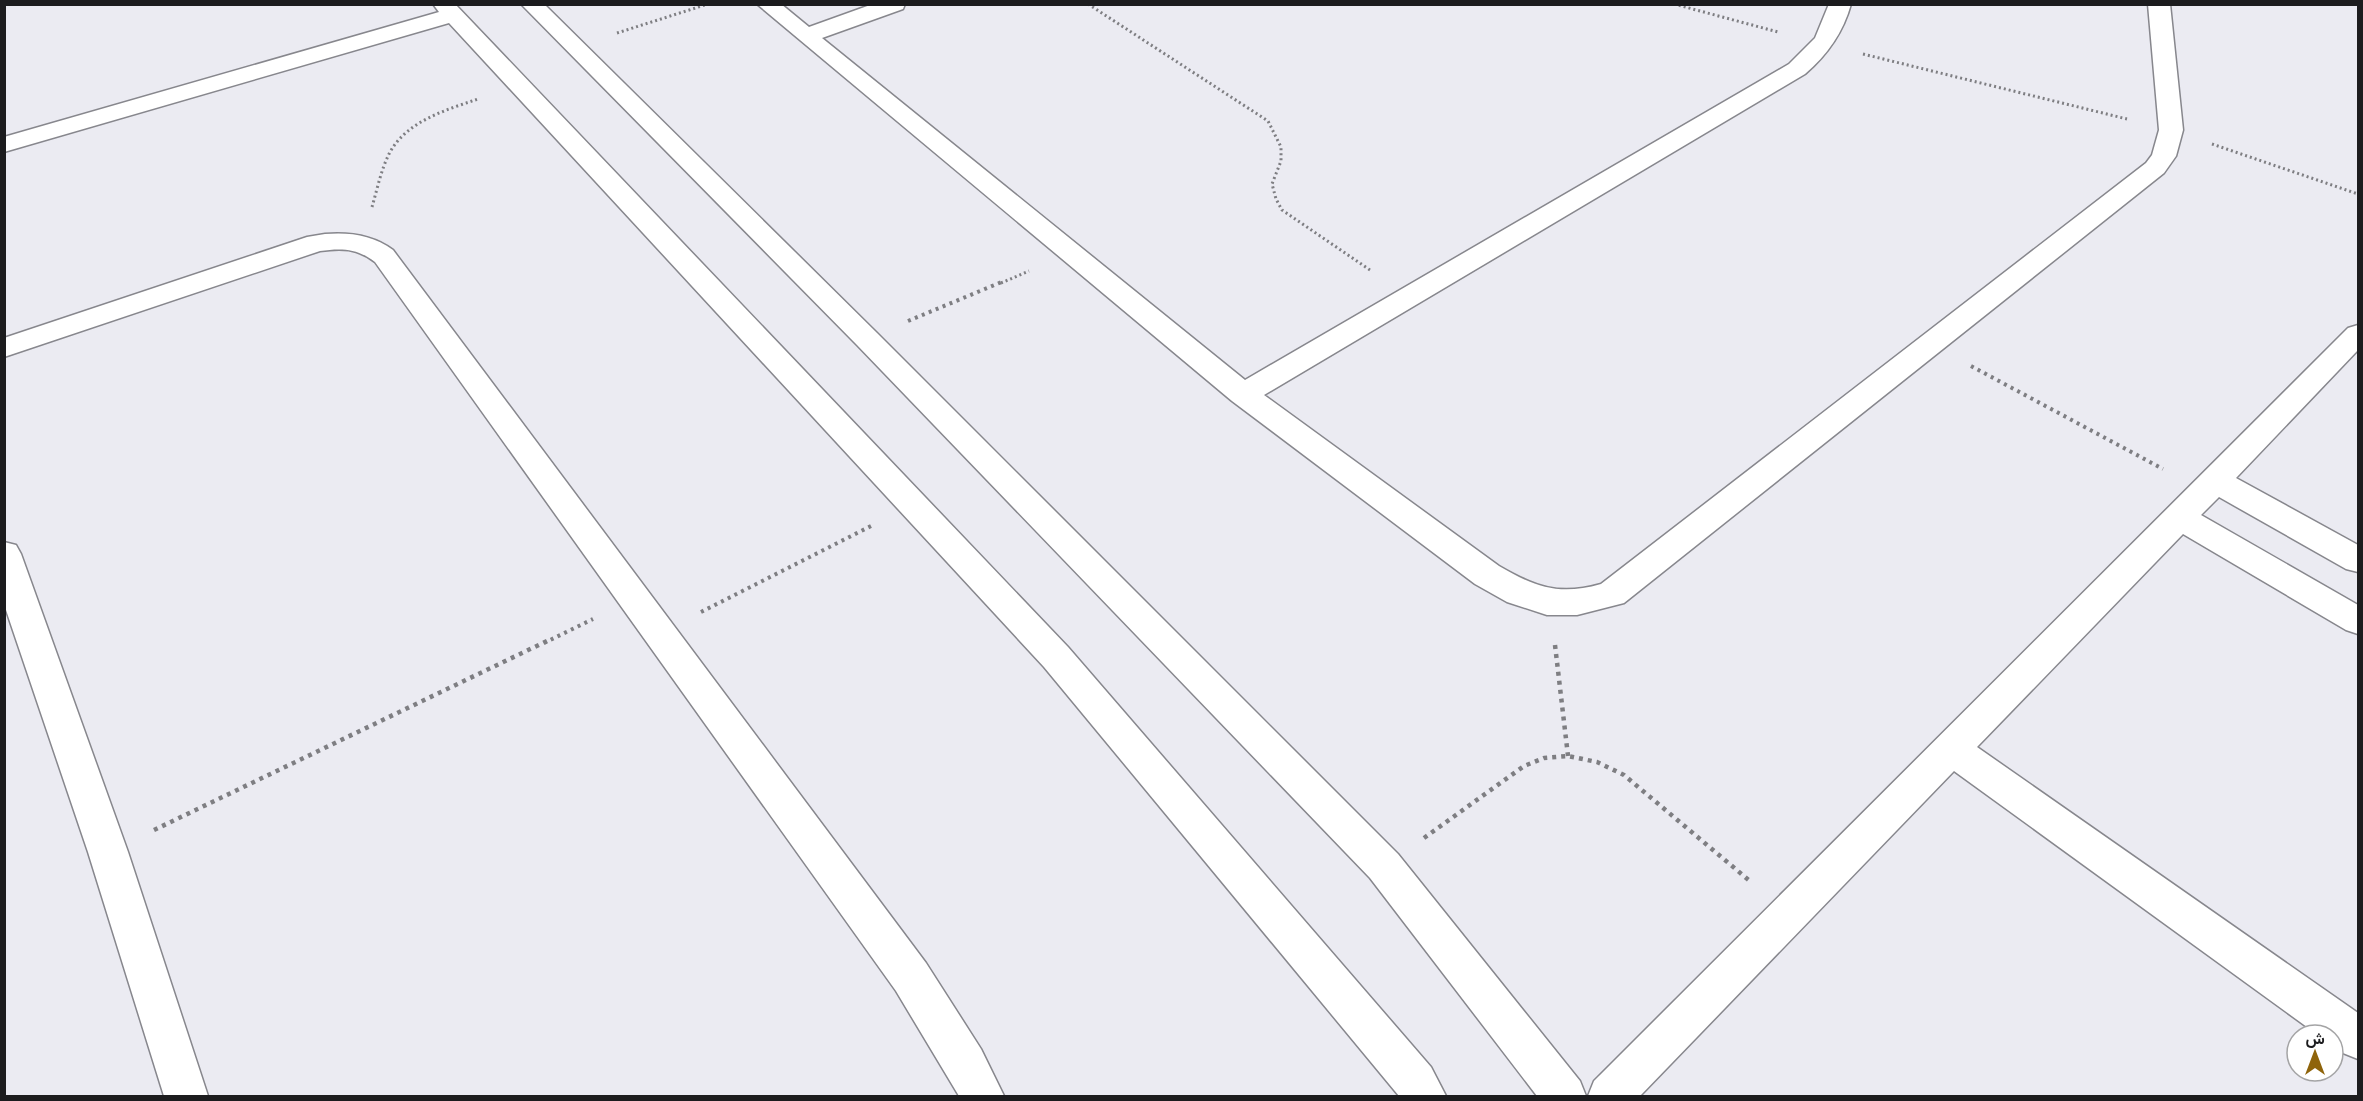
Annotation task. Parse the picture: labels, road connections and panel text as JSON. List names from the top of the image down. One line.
{"north":"top"}
